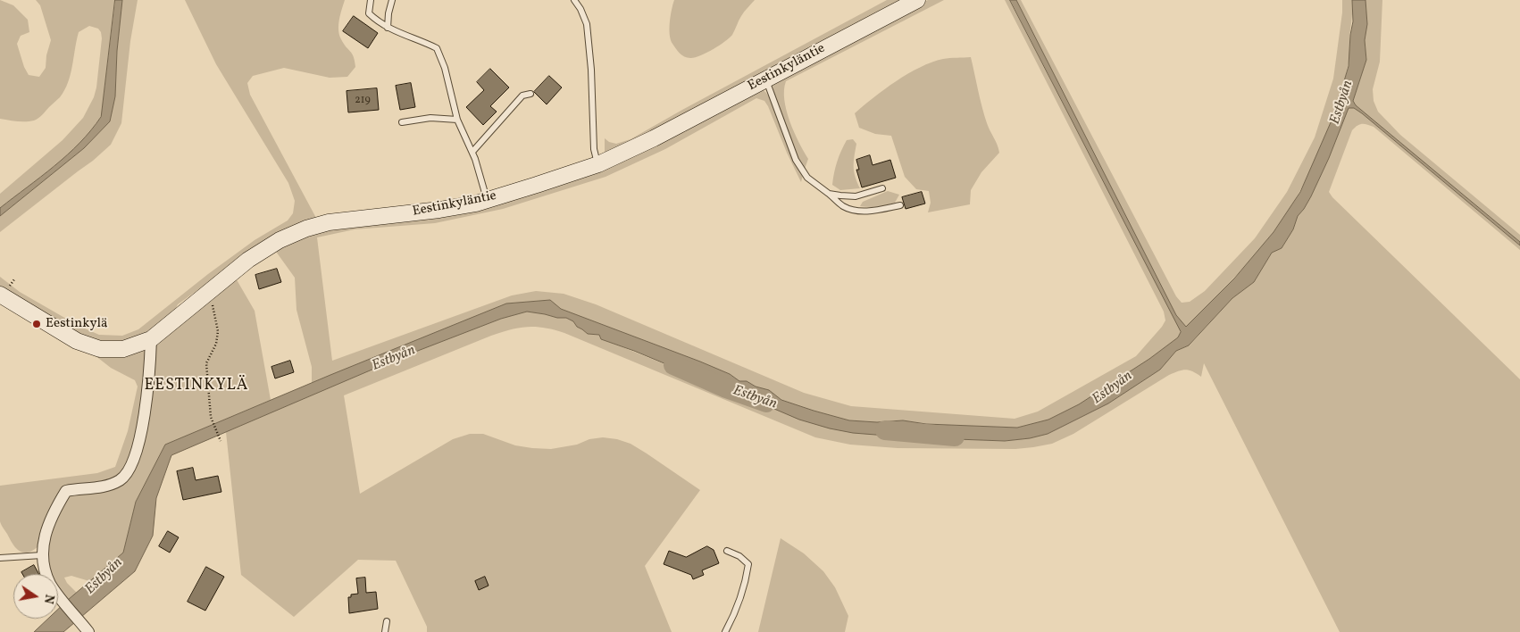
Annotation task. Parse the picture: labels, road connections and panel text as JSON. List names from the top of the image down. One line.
{"streets":{"street":["Eestinkyläntie"]},"districts":["EESTINKYLÄ"],"water":["Estbyån"],"places":["Eestinkylä"],"house_numbers":["219"],"north":"right"}
